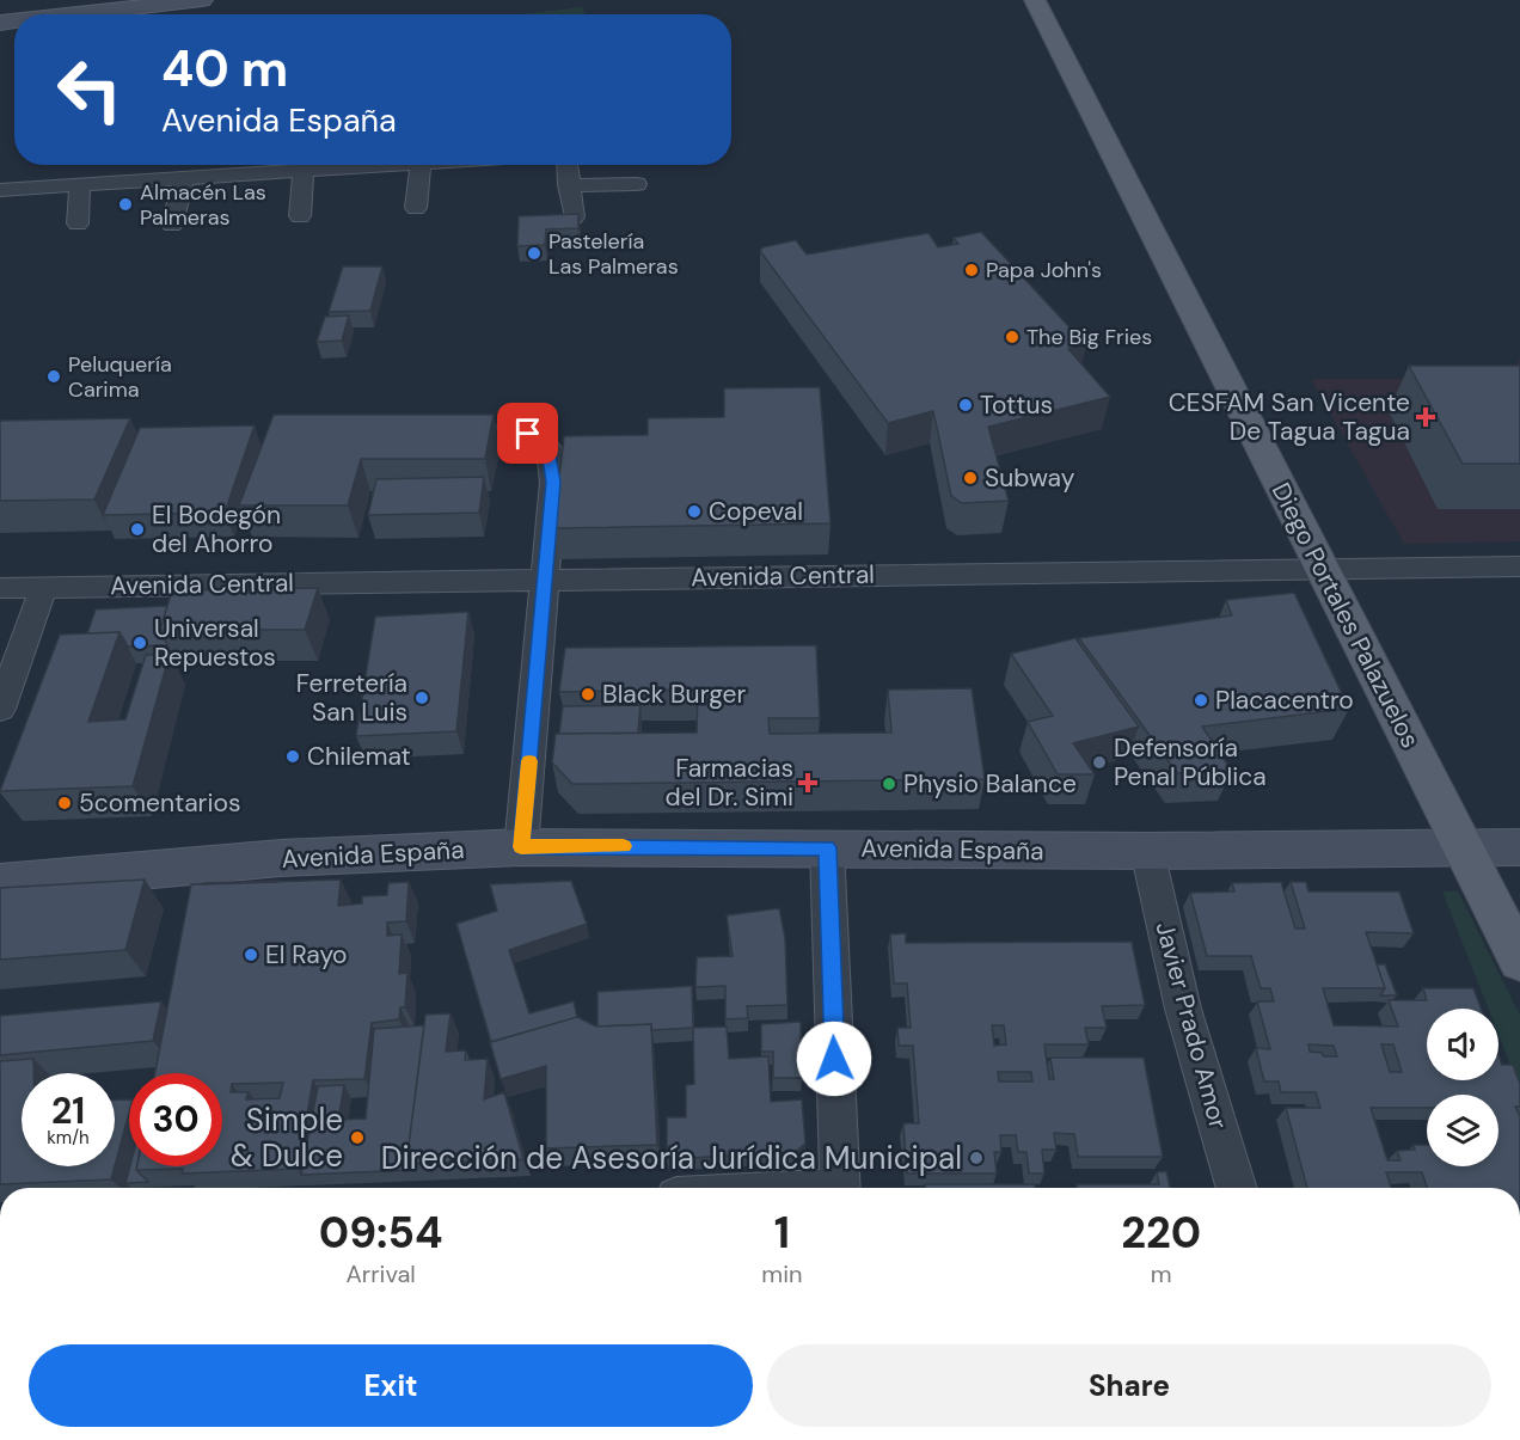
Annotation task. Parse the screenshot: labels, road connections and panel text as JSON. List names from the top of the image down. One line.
{"streets":{"main road":["Diego Portales Palazuelos"],"street":["Avenida Central","Avenida España","Javier Prado Amor"]},"crossings":[["Avenida Central","Diego Portales Palazuelos"],["Diego Portales Palazuelos","Avenida España"],["Avenida España","Javier Prado Amor"]],"places":{"other":["Almacén Las Palmeras","Pastelería Las Palmeras","Papa John's","The Big Fries","Peluquería Carima","Tottus","Subway","Copeval","El Bodegón del Ahorro","Universal Repuestos","Black Burger","Ferretería San Luis","Placacentro","Chilemat","Defensoría Penal Pública","Physio Balance","5comentarios","El Rayo","Simple & Dulce","Dirección de Asesoría Jurídica Municipal"],"health":["CESFAM San Vicente De Tagua Tagua","Farmacias del Dr. Simi"]},"page":{"turn":["40 m","Avenida España"],"speed":"21 km/h","limit":"30","eta":["09:54","Arrival","1","min","220","m"],"buttons":["Exit","Share"]}}
